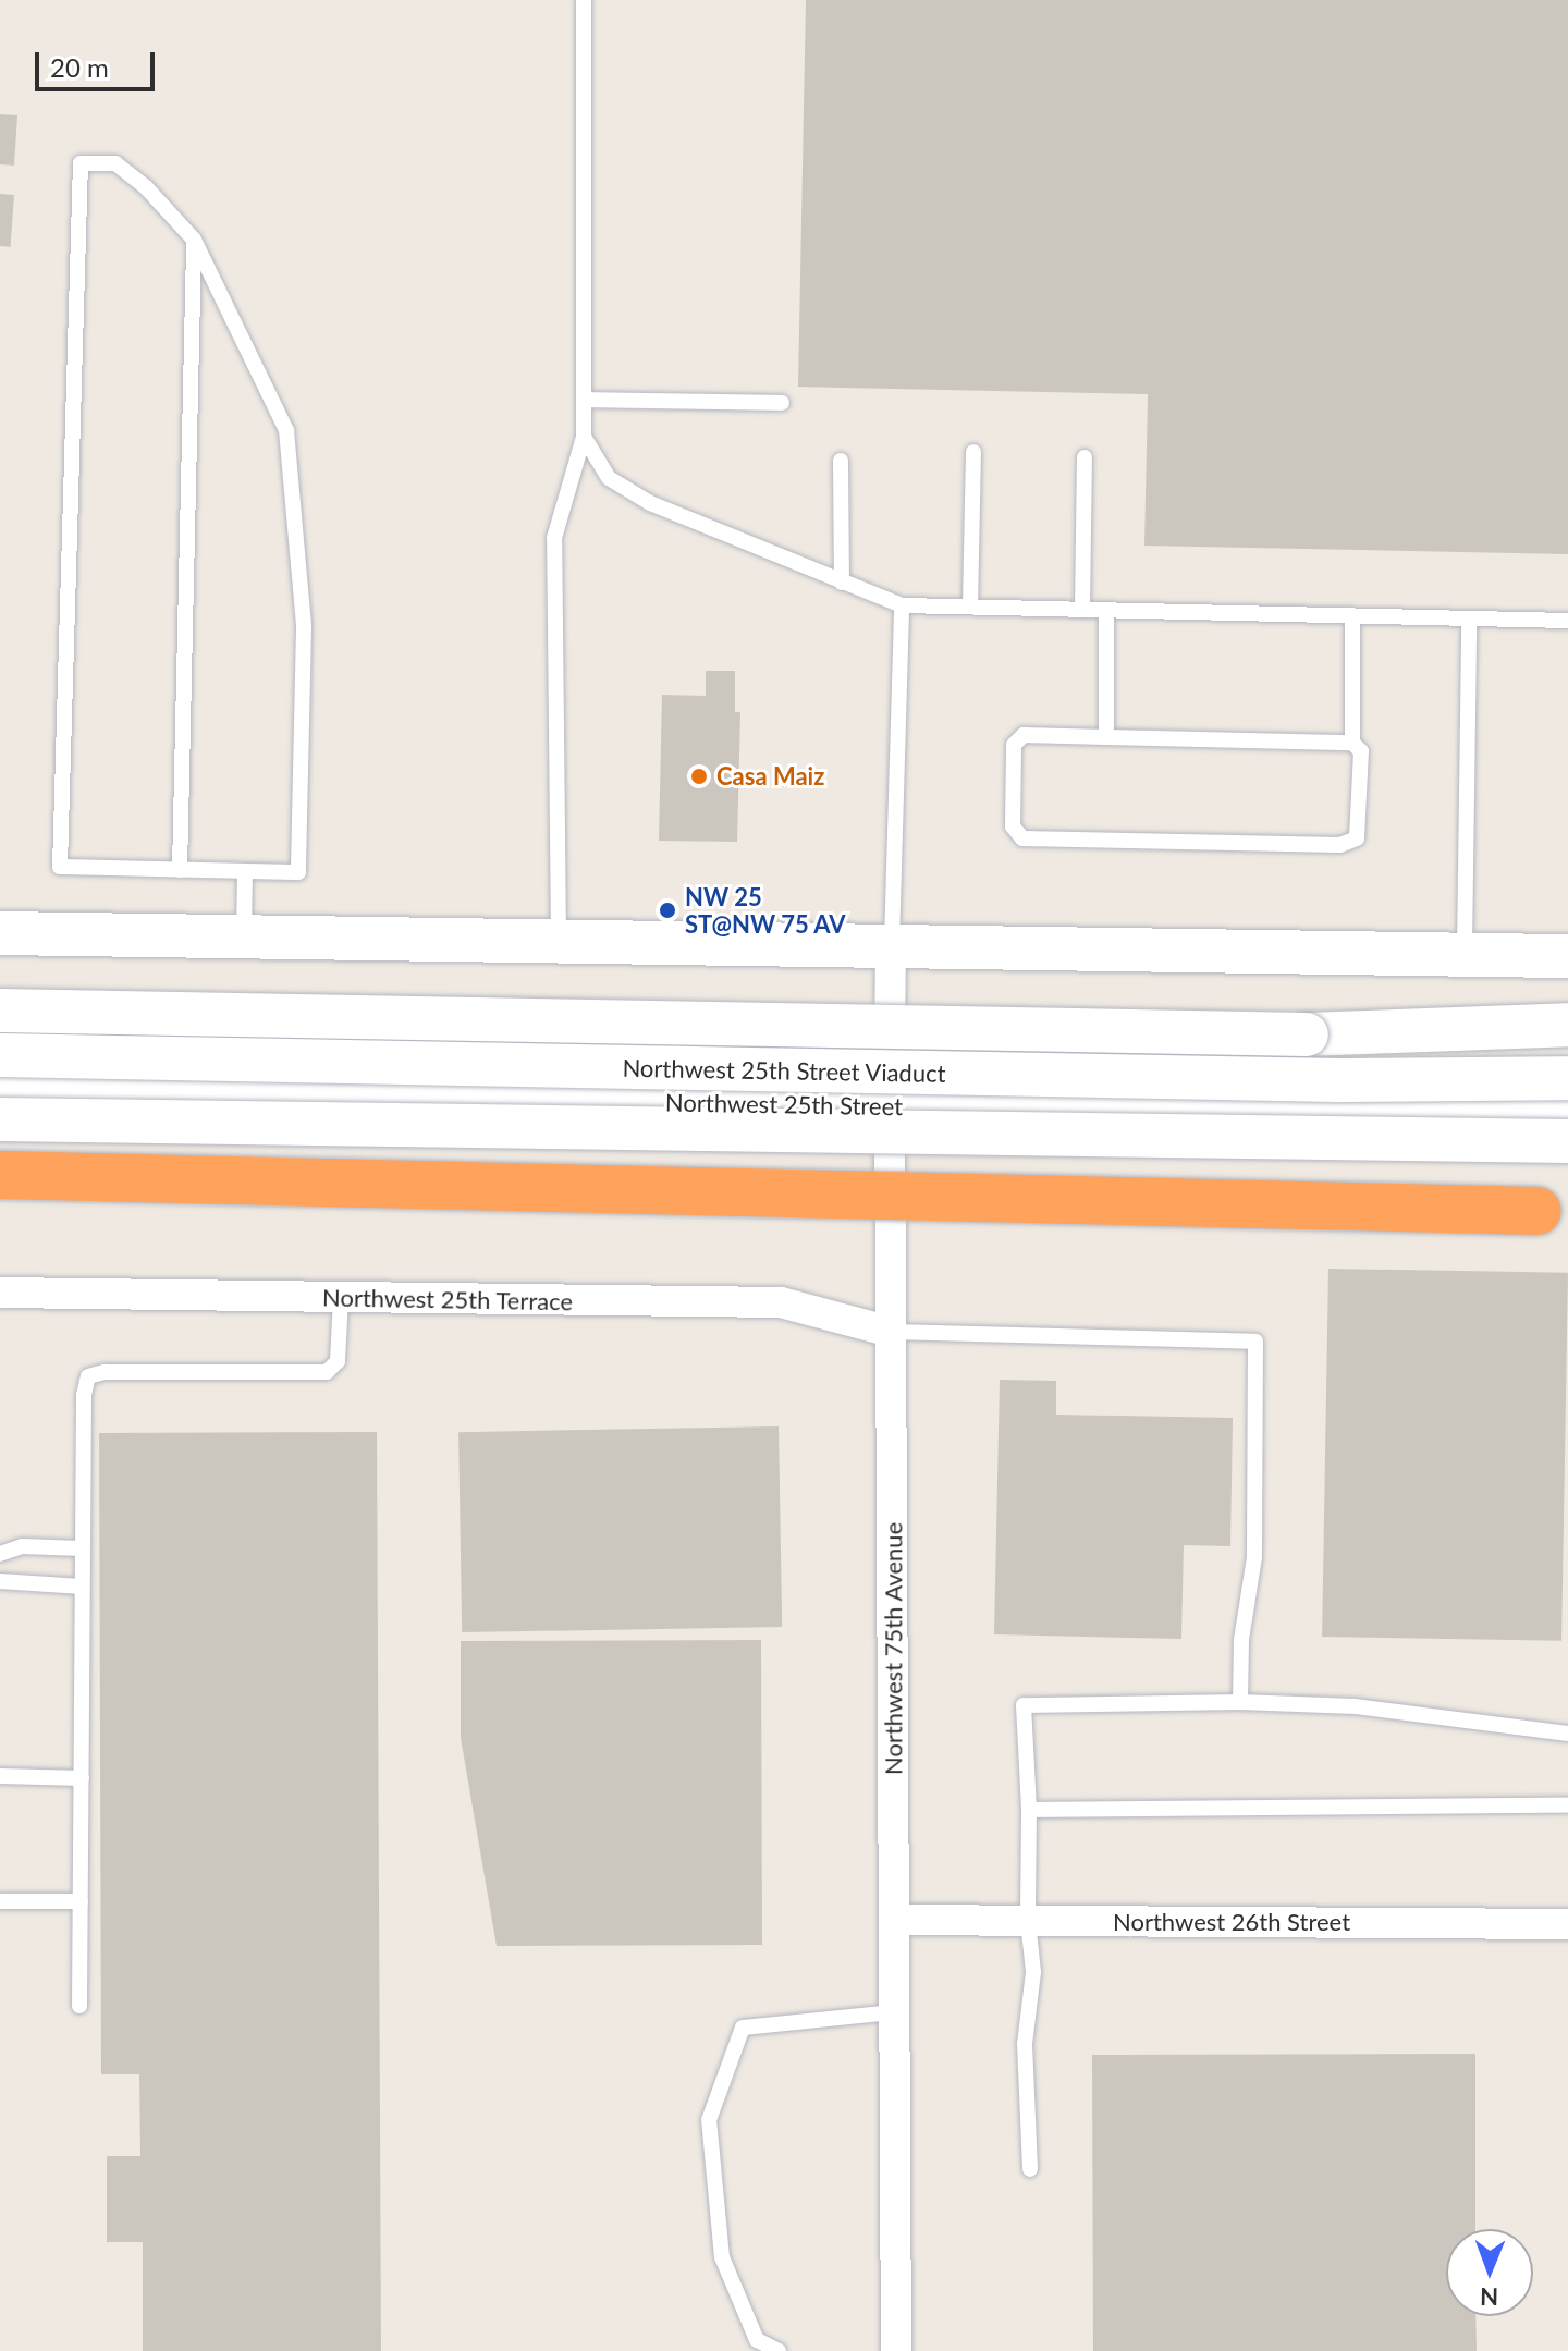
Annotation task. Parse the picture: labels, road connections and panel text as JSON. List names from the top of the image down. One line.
{"streets":{"main road":["Northwest 25th Street Viaduct","Northwest 25th Street"],"street":["Northwest 25th Terrace","Northwest 75th Avenue","Northwest 26th Street"]},"crossings":[["Northwest 25th Street","Northwest 75th Avenue"],["Northwest 25th Terrace","Northwest 75th Avenue"],["Northwest 75th Avenue","Northwest 26th Street"]],"places":["Casa Maiz","NW 25 ST@NW 75 AV"],"scale_bar":"20 m","north":"bottom"}
